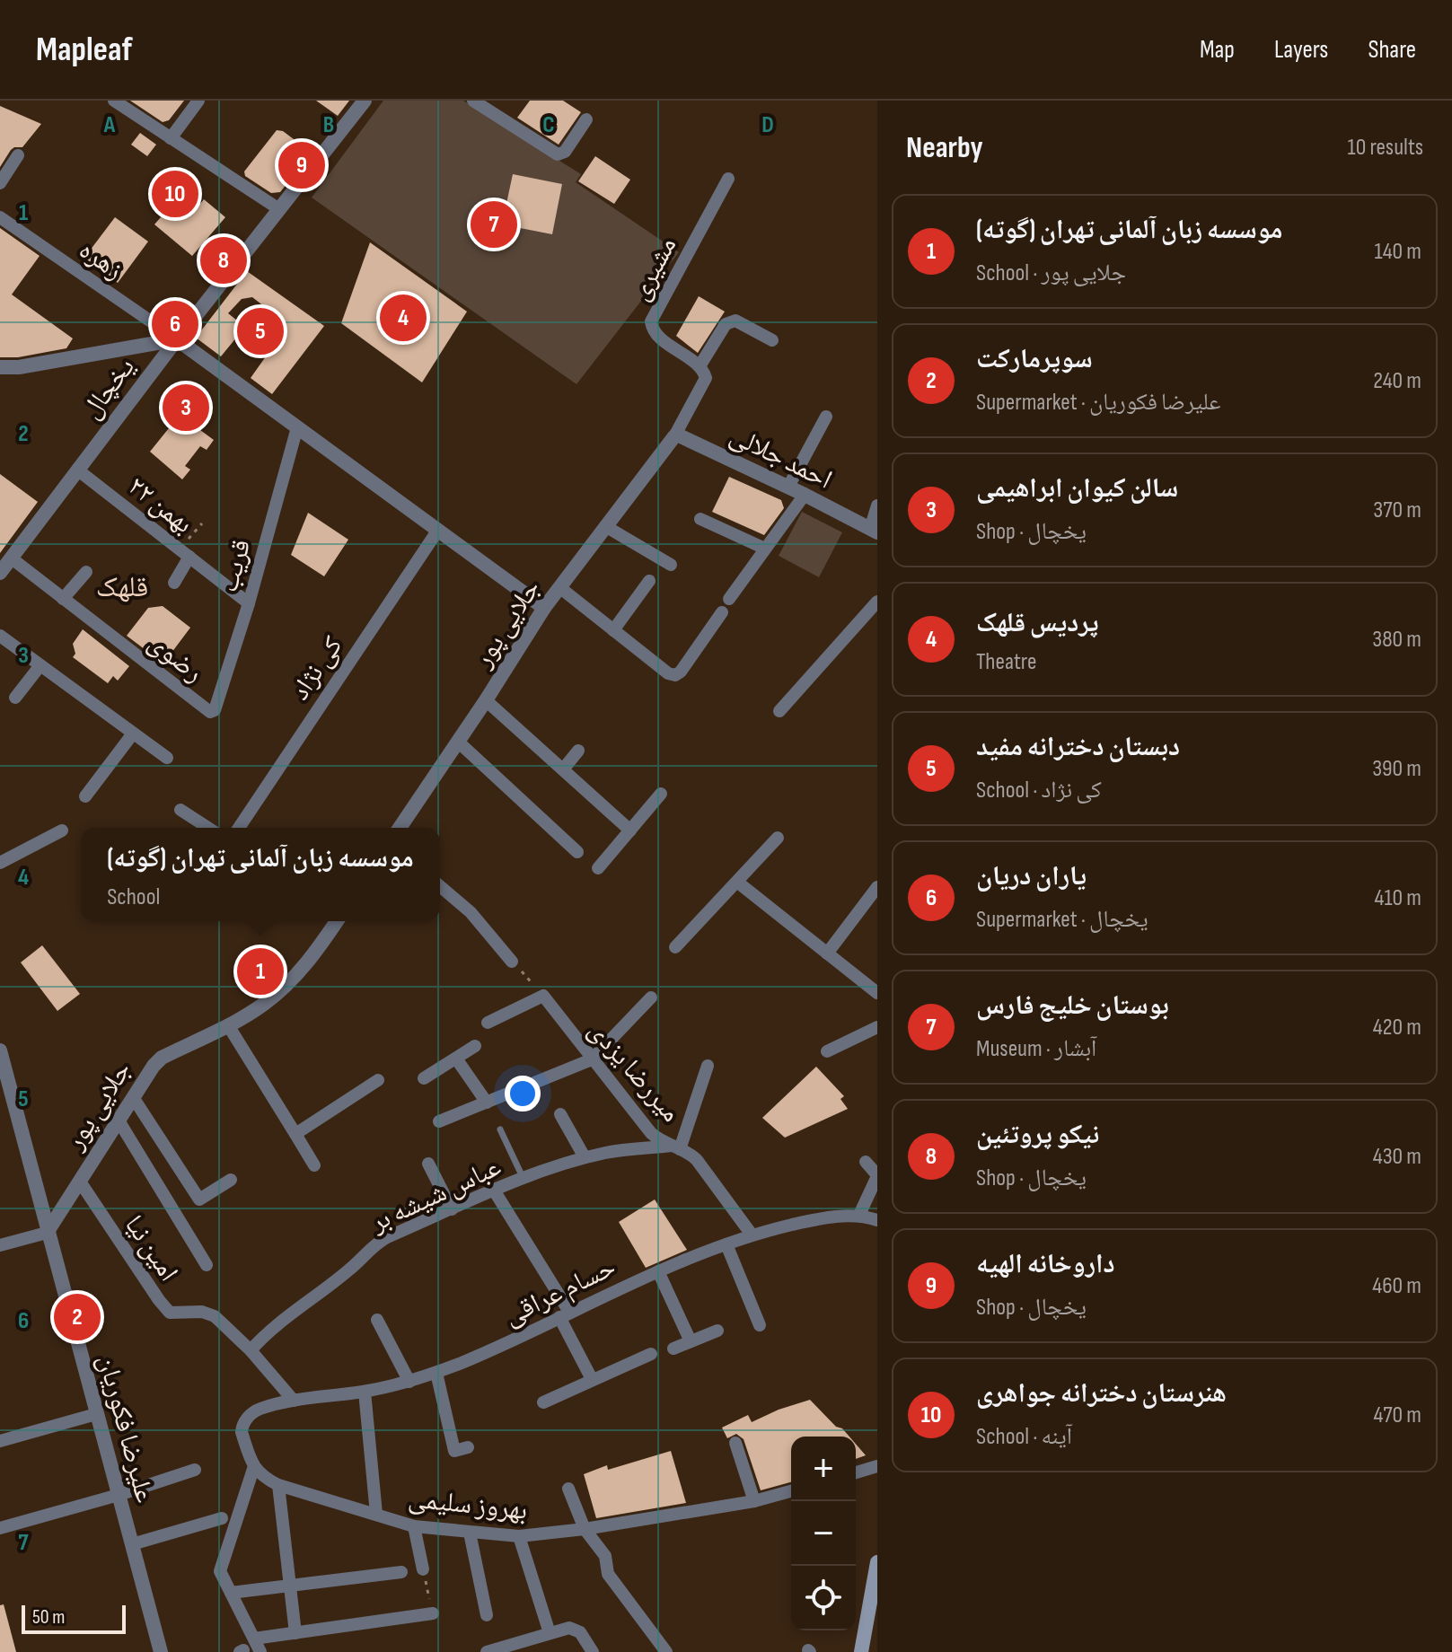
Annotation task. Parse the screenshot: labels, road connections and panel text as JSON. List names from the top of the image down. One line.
{"streets":{"street":["زهره","مشیری","یخچال","احمد جلالی","۲۲ بهمن","قریب","جلایی پور","رضوی","کی نژاد","میررضا یزدی","عباس شیشه بر","امین نیا","حسام عراقی","علیرضا فکوریان","بهروز سلیمی"]},"crossings":[["زهره","یخچال"],["یخچال","۲۲ بهمن"],["یخچال","رضوی"],["احمد جلالی","جلایی پور"],["۲۲ بهمن","قریب"],["قریب","رضوی"],["جلایی پور","امین نیا"],["جلایی پور","علیرضا فکوریان"],["میررضا یزدی","عباس شیشه بر"],["میررضا یزدی","حسام عراقی"],["عباس شیشه بر","امین نیا"],["امین نیا","حسام عراقی"],["حسام عراقی","بهروز سلیمی"]],"districts":["قلهک"],"scale_bar":"50 m","page":{"header":"Mapleaf","nav":["Map","Layers","Share"],"heading":["Nearby","10 results"],"pins":["9","10","7","8","4","6","5","3","1","2"],"list":[{"mark":"1","name":"موسسه زبان آلمانی تهران (گوته)","note":"School · جلایی پور","value":"140 m"},{"mark":"2","name":"سوپرمارکت","note":"Supermarket · علیرضا فکوریان","value":"240 m"},{"mark":"3","name":"سالن کیوان ابراهیمی","note":"Shop · یخچال","value":"370 m"},{"mark":"4","name":"پردیس قلهک","note":"Theatre","value":"380 m"},{"mark":"5","name":"دبستان دخترانه مفید","note":"School · کی نژاد","value":"390 m"},{"mark":"6","name":"یاران دریان","note":"Supermarket · یخچال","value":"410 m"},{"mark":"7","name":"بوستان خلیج فارس","note":"Museum · آبشار","value":"420 m"},{"mark":"8","name":"نیکو پروتئین","note":"Shop · یخچال","value":"430 m"},{"mark":"9","name":"داروخانه الهیه","note":"Shop · یخچال","value":"460 m"},{"mark":"10","name":"هنرستان دخترانه جواهری","note":"School · آینه","value":"470 m"}],"popup":["موسسه زبان آلمانی تهران (گوته)","School"],"map_buttons":["+","−"],"scale":"50 m"},"grid":{"columns":["A","B","C","D"],"rows":["1","2","3","4","5","6","7"]}}
